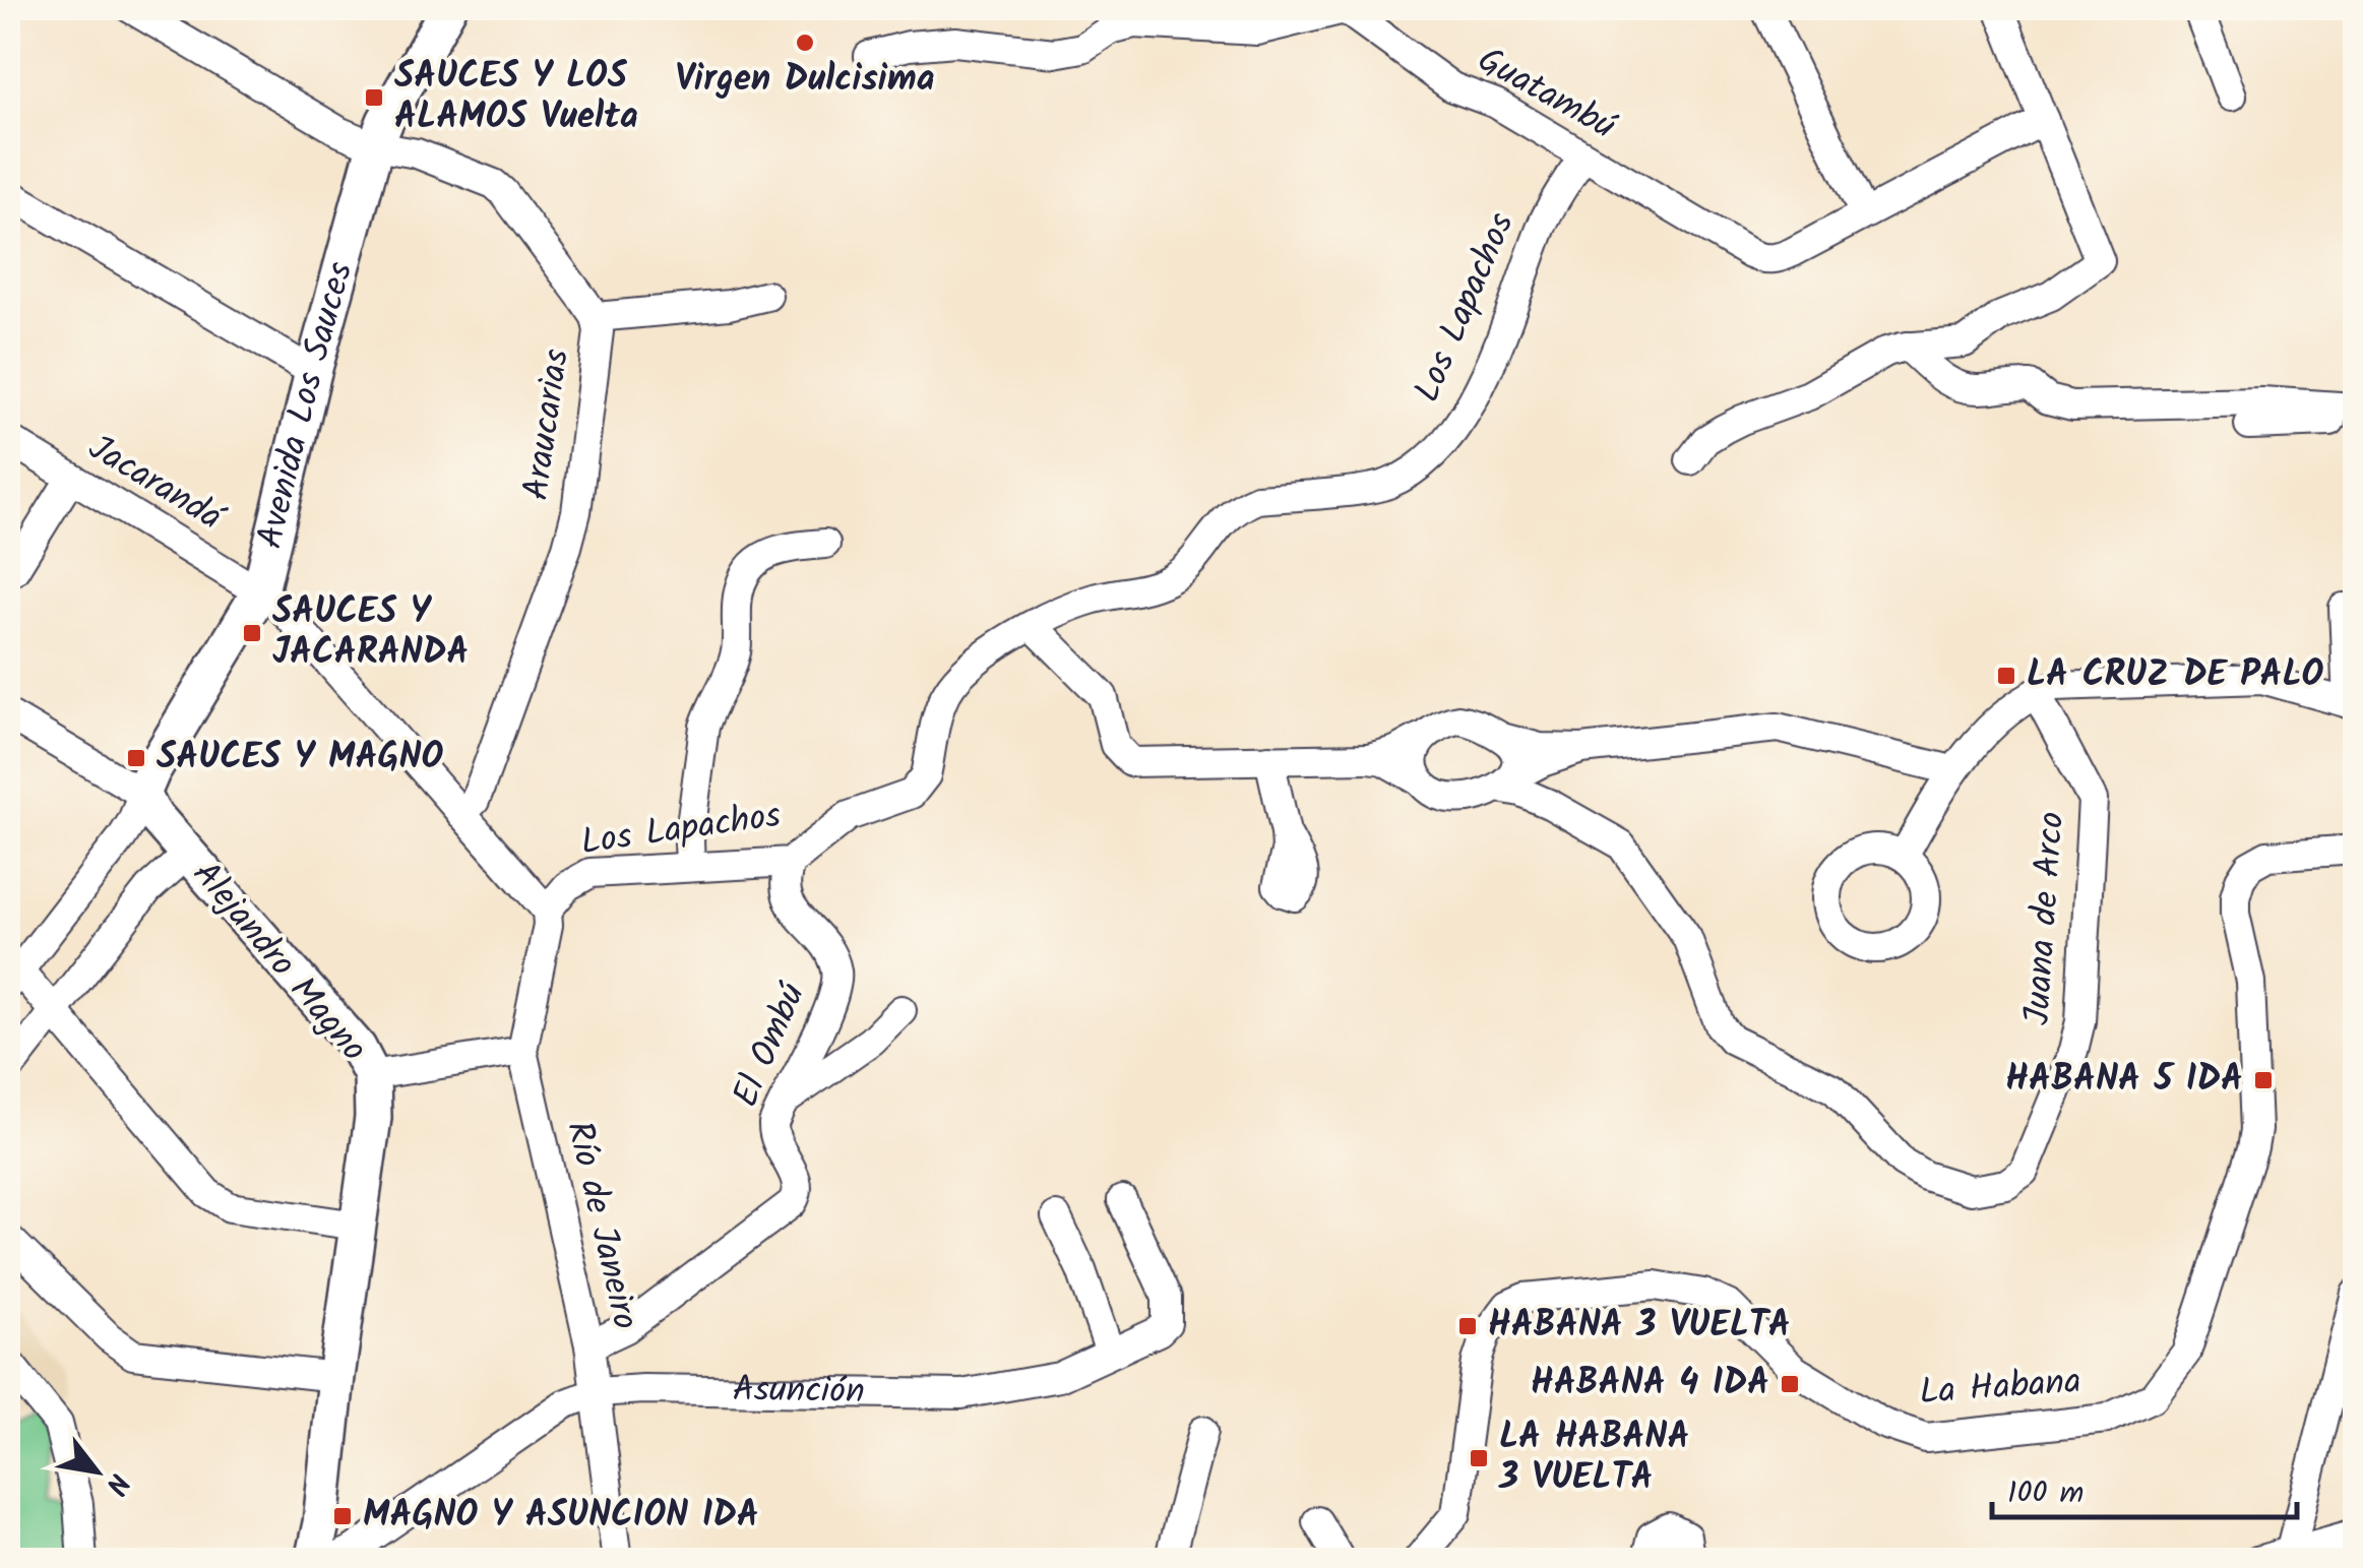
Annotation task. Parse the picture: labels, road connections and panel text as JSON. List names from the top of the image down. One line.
{"streets":{"main road":["Avenida Los Sauces","Alejandro Magno"],"street":["Guatambú","Los Lapachos","Araucarias","Jacarandá","Juana de Arco","El Ombú","Río de Janeiro","La Habana","Asunción"]},"crossings":[["Guatambú","Los Lapachos"],["Los Lapachos","Jacarandá"],["Los Lapachos","El Ombú"],["Los Lapachos","Río de Janeiro"],["Avenida Los Sauces","Araucarias"],["Avenida Los Sauces","Jacarandá"],["Avenida Los Sauces","Alejandro Magno"],["Araucarias","Jacarandá"],["Jacarandá","Río de Janeiro"],["El Ombú","Río de Janeiro"],["Río de Janeiro","Asunción"]],"places":{"other":["Virgen Dulcisima"],"transit":["SAUCES Y LOS ALAMOS Vuelta","SAUCES Y JACARANDA","LA CRUZ DE PALO","SAUCES Y MAGNO","HABANA 5 IDA","HABANA 3 VUELTA","HABANA 4 IDA","LA HABANA 3 VUELTA","MAGNO Y ASUNCION IDA"]},"scale_bar":"100 m","north":"bottom right"}
